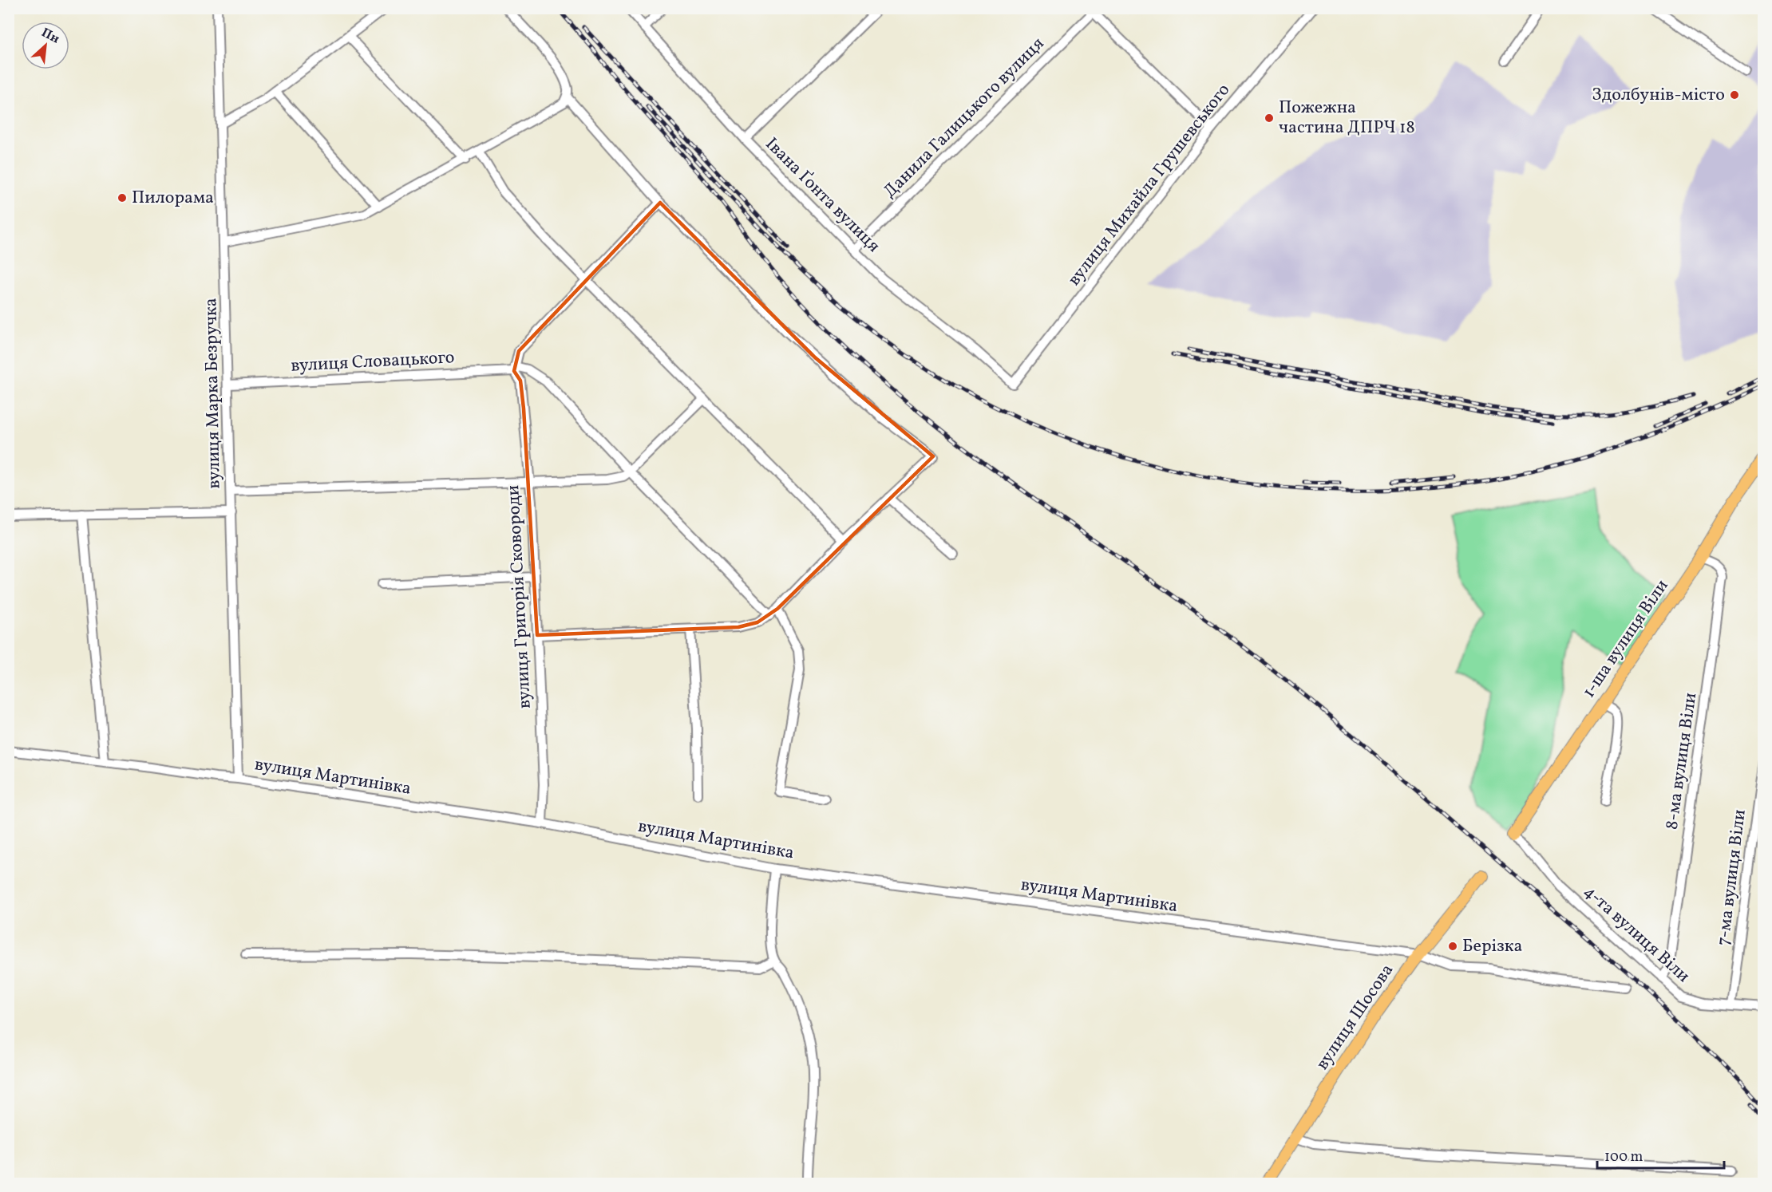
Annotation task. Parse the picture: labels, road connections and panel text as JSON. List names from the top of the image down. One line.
{"streets":{"main road":["1-ша вулиця Віли","вулиця Шосова"],"street":["Данила Галицького вулиця","вулиця Михайла Грушевського","Івана Ґонта вулиця","вулиця Словацького","вулиця Марка Безручка","вулиця Григорія Сковороди","8-ма вулиця Віли","вулиця Мартинівка","7-ма вулиця Віли","4-та вулиця Віли"]},"crossings":[["Данила Галицького вулиця","Івана Ґонта вулиця"],["вулиця Михайла Грушевського","Івана Ґонта вулиця"],["вулиця Словацького","вулиця Марка Безручка"],["вулиця Словацького","вулиця Григорія Сковороди"],["вулиця Марка Безручка","вулиця Мартинівка"],["вулиця Григорія Сковороди","вулиця Мартинівка"],["1-ша вулиця Віли","8-ма вулиця Віли"],["1-ша вулиця Віли","4-та вулиця Віли"],["8-ма вулиця Віли","4-та вулиця Віли"],["вулиця Мартинівка","вулиця Шосова"],["7-ма вулиця Віли","4-та вулиця Віли"]],"places":["Здолбунів-місто","Пожежна частина ДПРЧ 18","Пилорама","Берізка"],"scale_bar":"100 m","north":"top right"}
